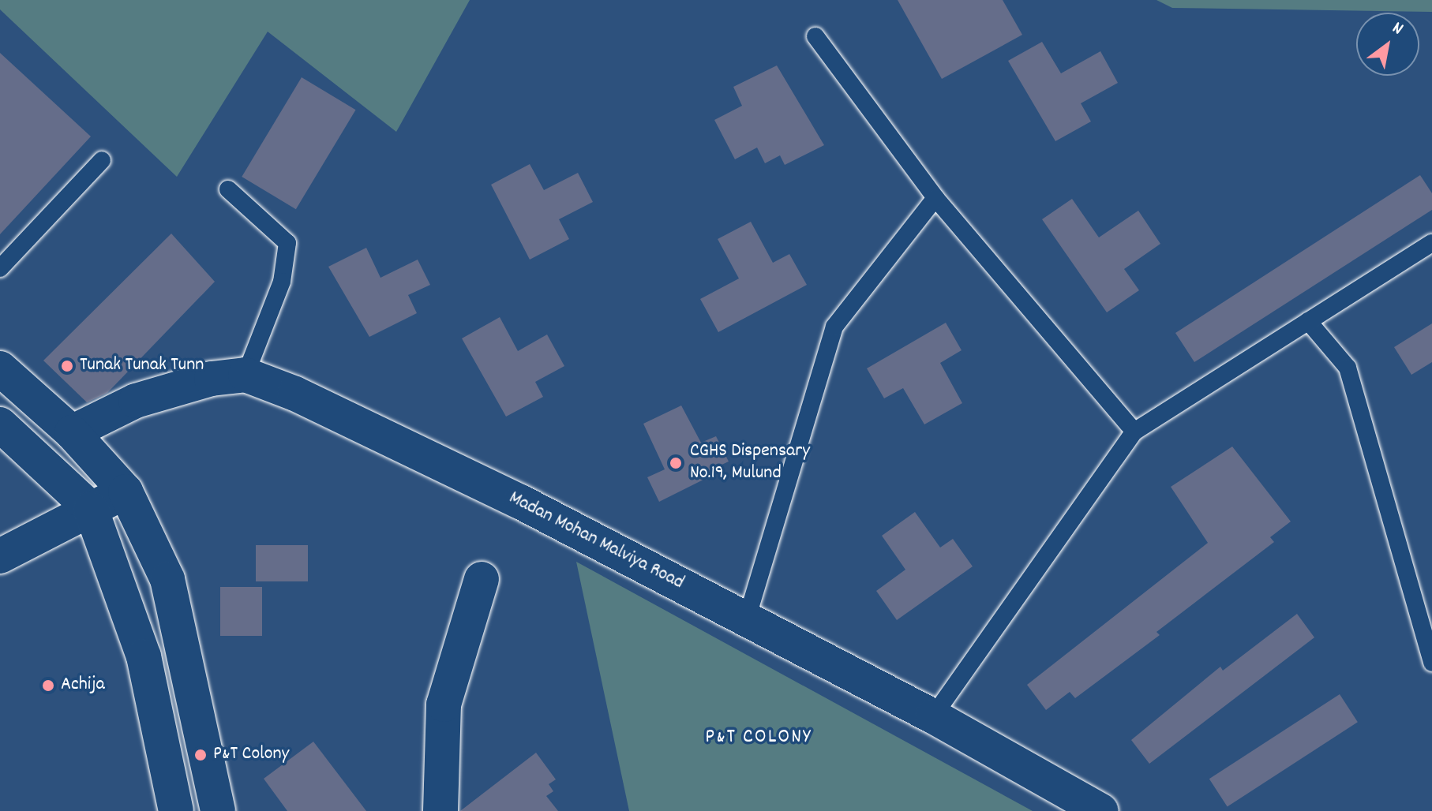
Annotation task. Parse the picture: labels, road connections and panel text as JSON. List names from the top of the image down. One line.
{"streets":{"street":["Madan Mohan Malviya Road"]},"districts":["P&T COLONY"],"places":["Tunak Tunak Tunn","CGHS Dispensary No.19, Mulund","Achija","P&T Colony"],"north":"top right"}
